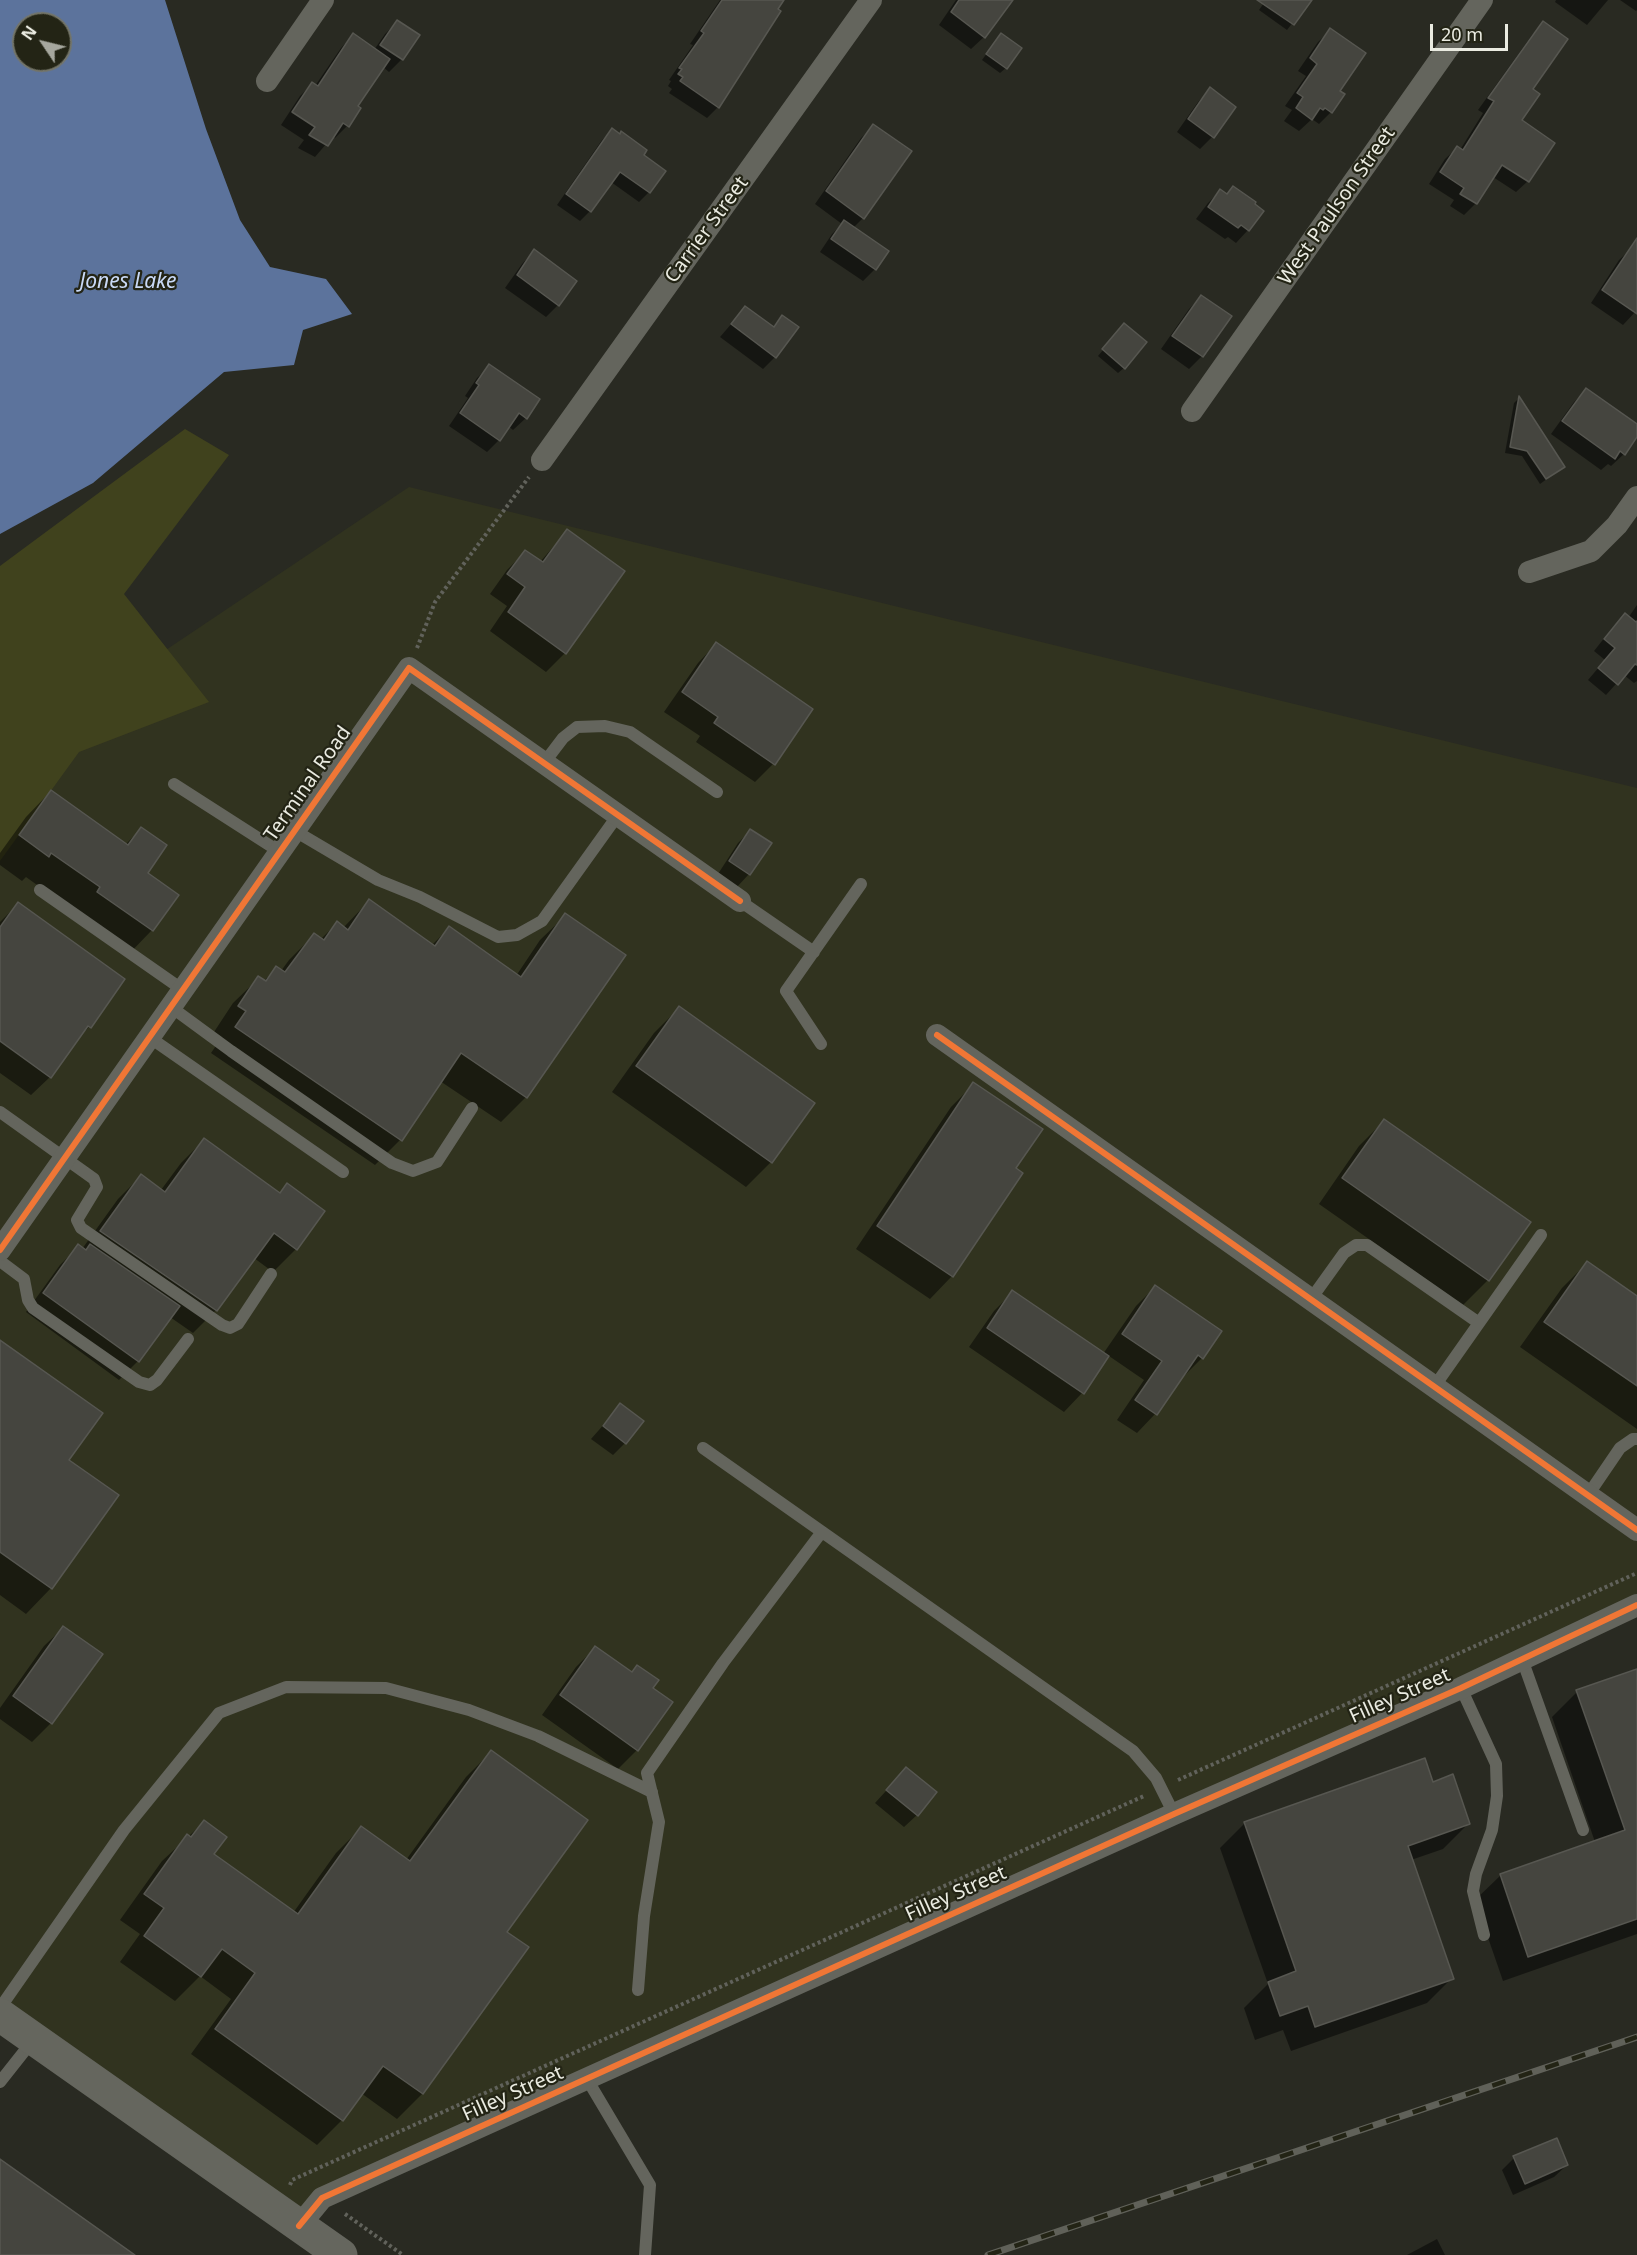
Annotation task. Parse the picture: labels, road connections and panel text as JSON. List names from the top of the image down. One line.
{"streets":{"street":["West Paulson Street","Carrier Street","Terminal Road","Filley Street"]},"water":["Jones Lake"],"scale_bar":"20 m","north":"top left"}
